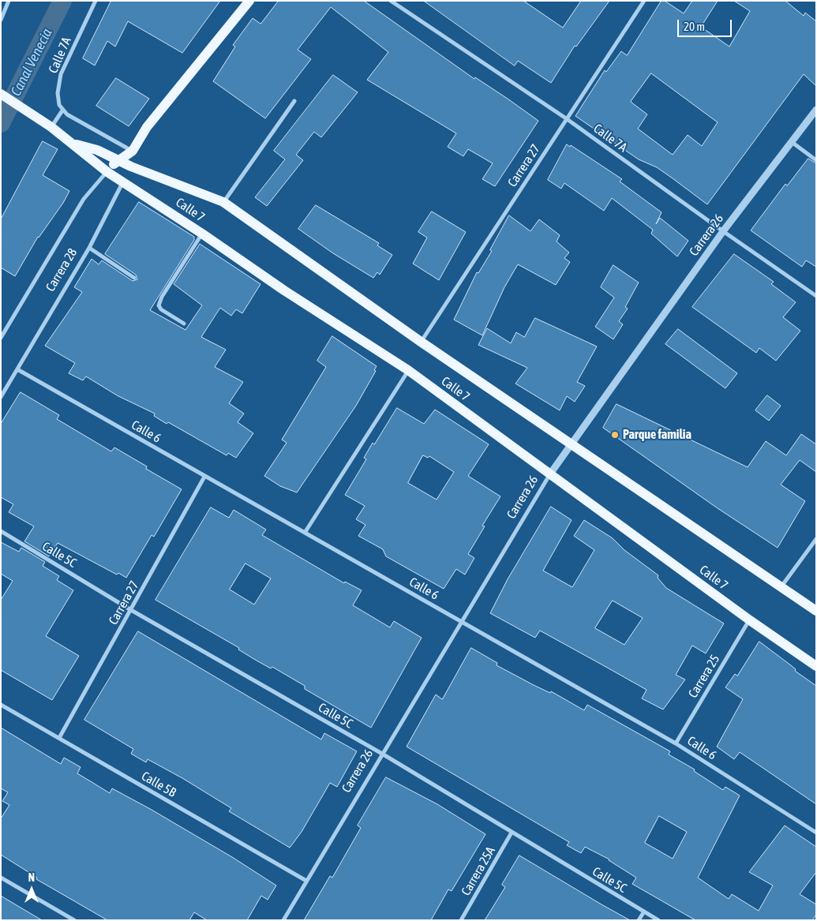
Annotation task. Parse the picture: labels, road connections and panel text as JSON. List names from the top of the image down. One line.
{"streets":{"main road":["Calle 7","Carrera 28"],"street":["Calle 7A","Carrera 27","Carrera 26","Calle 6","Calle 5C","Carrera 25","Calle 5B","Carrera 25A"]},"crossings":[["Calle 7A","Carrera 27"],["Calle 7A","Carrera 26"],["Carrera 27","Calle 7"],["Carrera 27","Calle 6"],["Carrera 27","Calle 5C"],["Carrera 27","Calle 5B"],["Calle 7","Carrera 26"],["Calle 7","Carrera 28"],["Calle 7","Carrera 25"],["Carrera 26","Calle 6"],["Carrera 26","Calle 5C"],["Carrera 26","Calle 5B"],["Carrera 28","Calle 6"],["Calle 6","Carrera 25"],["Calle 5C","Carrera 25A"]],"water":["Canal Venecia"],"places":["Parque familia"],"scale_bar":"20 m","north":"top"}
